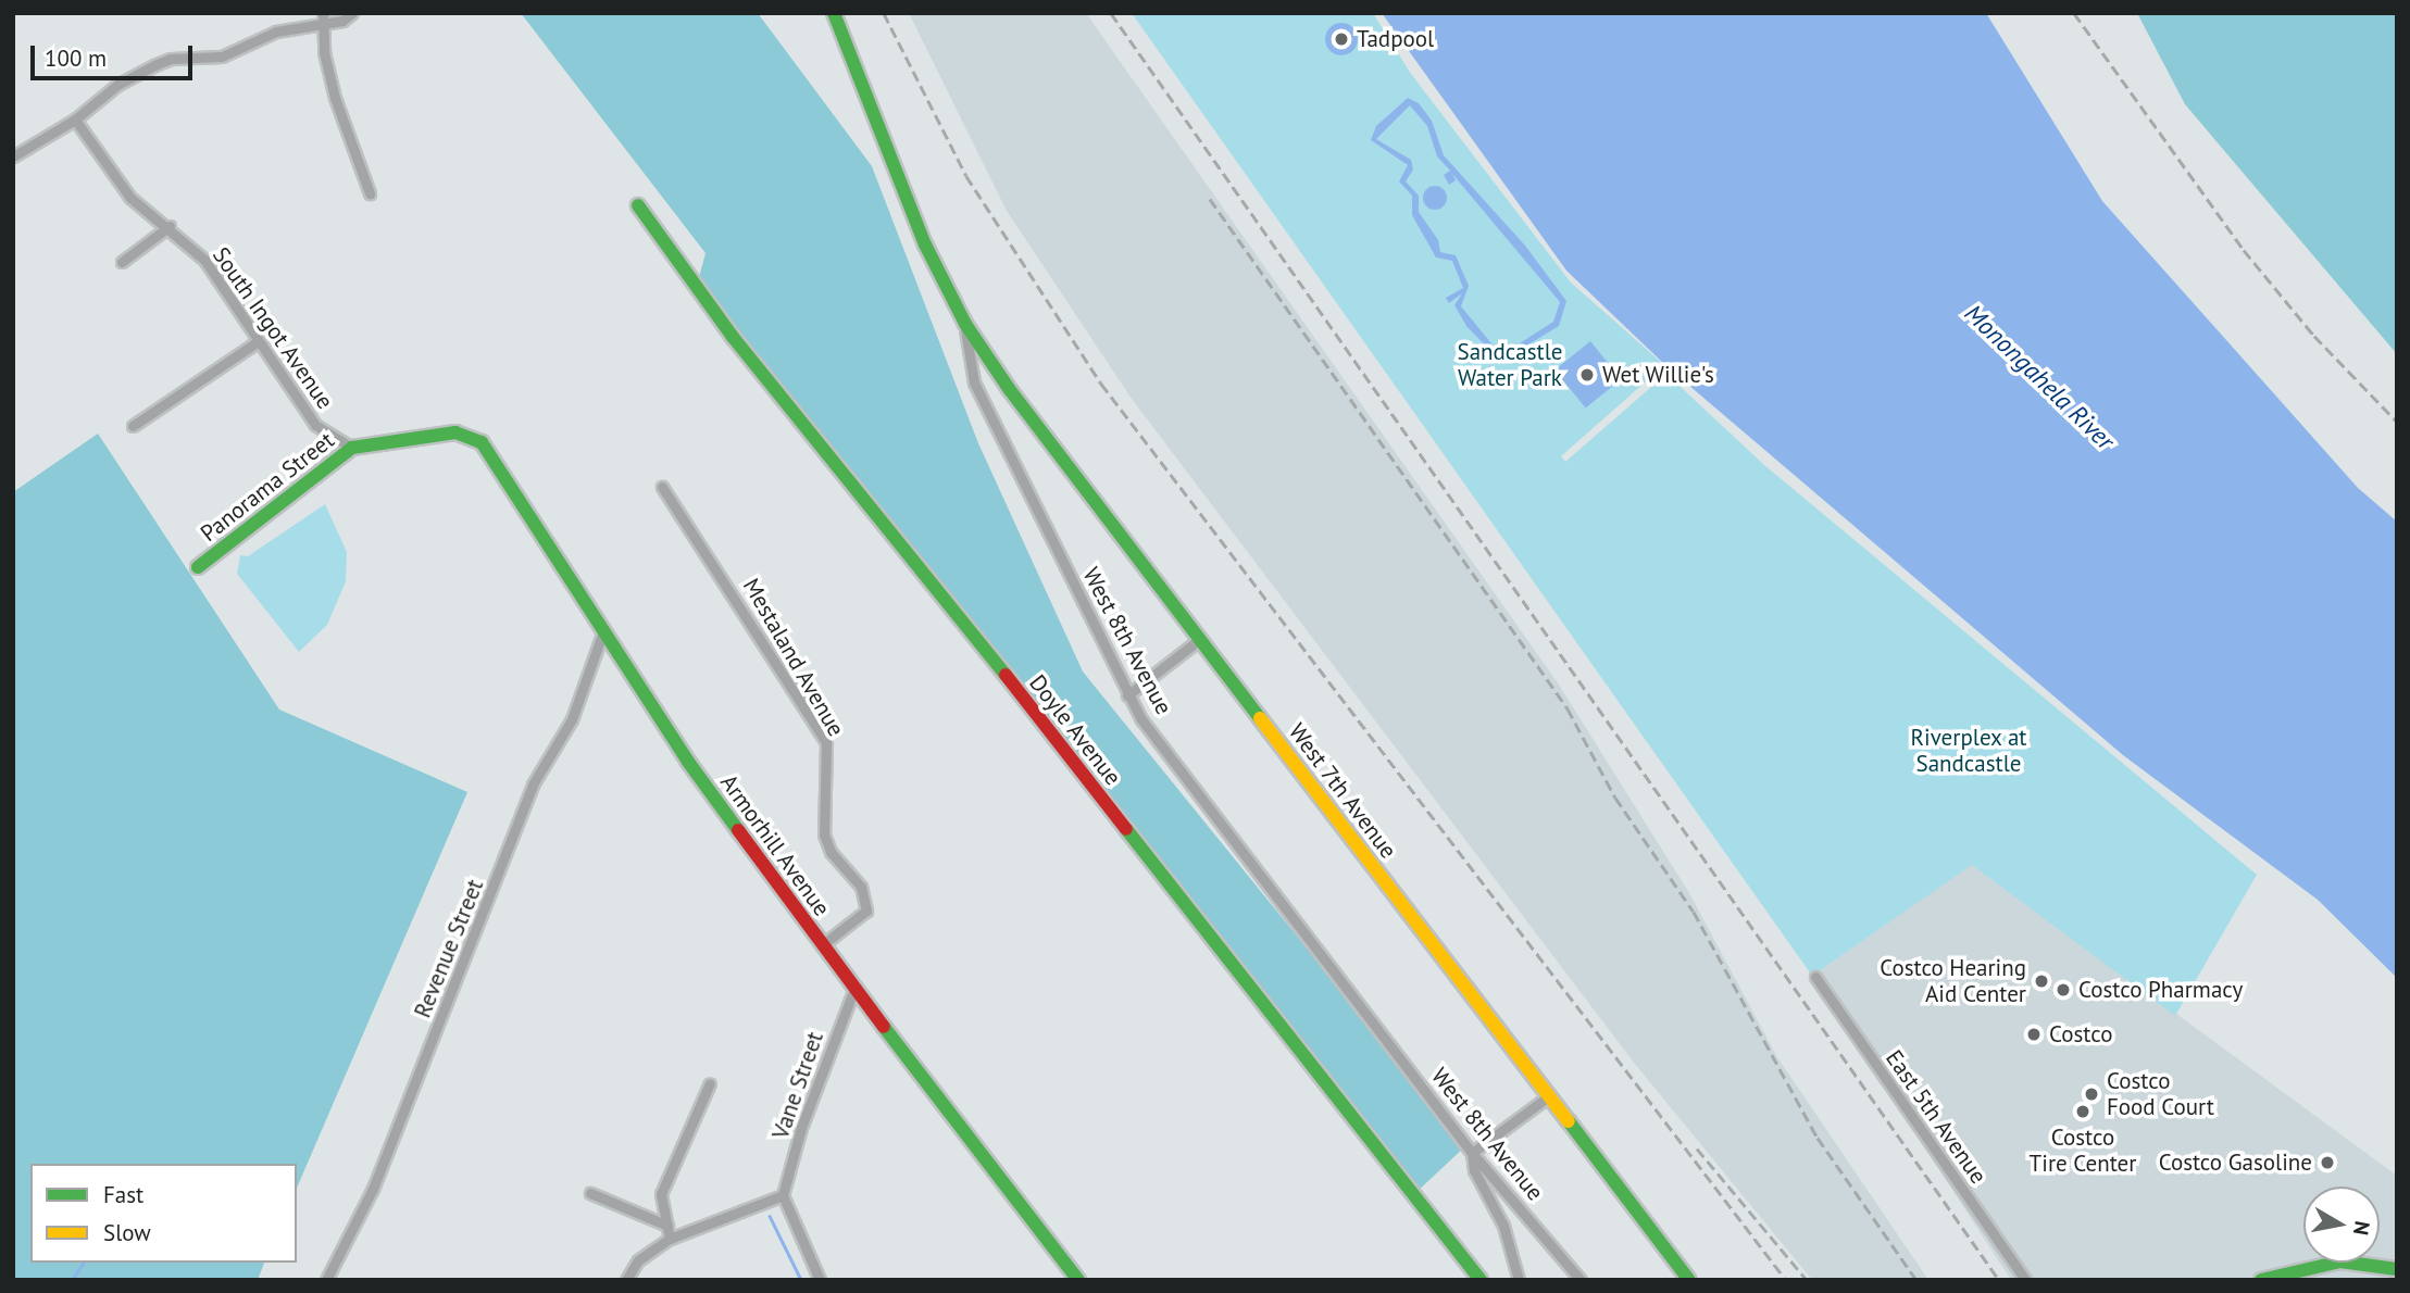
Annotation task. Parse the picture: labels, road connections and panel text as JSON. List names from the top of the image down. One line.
{"streets":{"street":["South Ingot Avenue","Panorama Street","West 8th Avenue","Mestaland Avenue","Doyle Avenue","West 7th Avenue","Armorhill Avenue","Revenue Street","Vane Street","East 5th Avenue"]},"crossings":[["South Ingot Avenue","Panorama Street"],["Panorama Street","Armorhill Avenue"],["West 8th Avenue","West 7th Avenue"],["Mestaland Avenue","Armorhill Avenue"],["Armorhill Avenue","Revenue Street"],["Armorhill Avenue","Vane Street"]],"water":["Monongahela River"],"parks":["Sandcastle Water Park","Riverplex at Sandcastle"],"places":["Tadpool","Wet Willie's","Costco Hearing Aid Center","Costco Pharmacy","Costco","Costco Food Court","Costco Tire Center","Costco Gasoline"],"legend":["Fast","Slow"],"scale_bar":"100 m","north":"right"}
